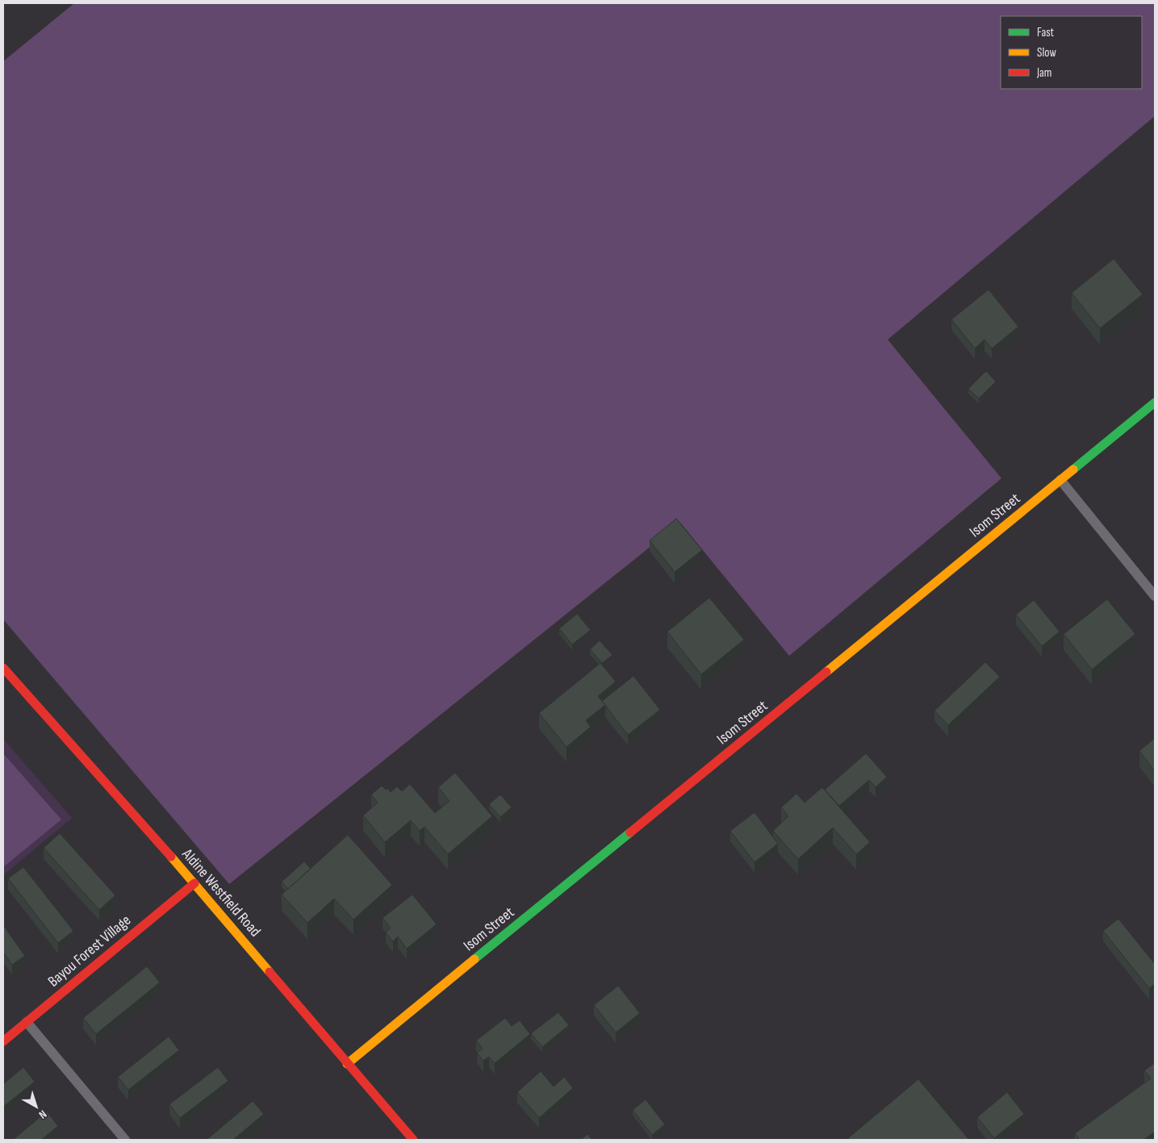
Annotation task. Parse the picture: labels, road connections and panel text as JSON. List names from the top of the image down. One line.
{"streets":{"street":["Isom Street","Aldine Westfield Road","Bayou Forest Village"]},"crossings":[["Isom Street","Aldine Westfield Road"],["Aldine Westfield Road","Bayou Forest Village"]],"legend":["Fast","Slow","Jam"],"north":"bottom right"}
